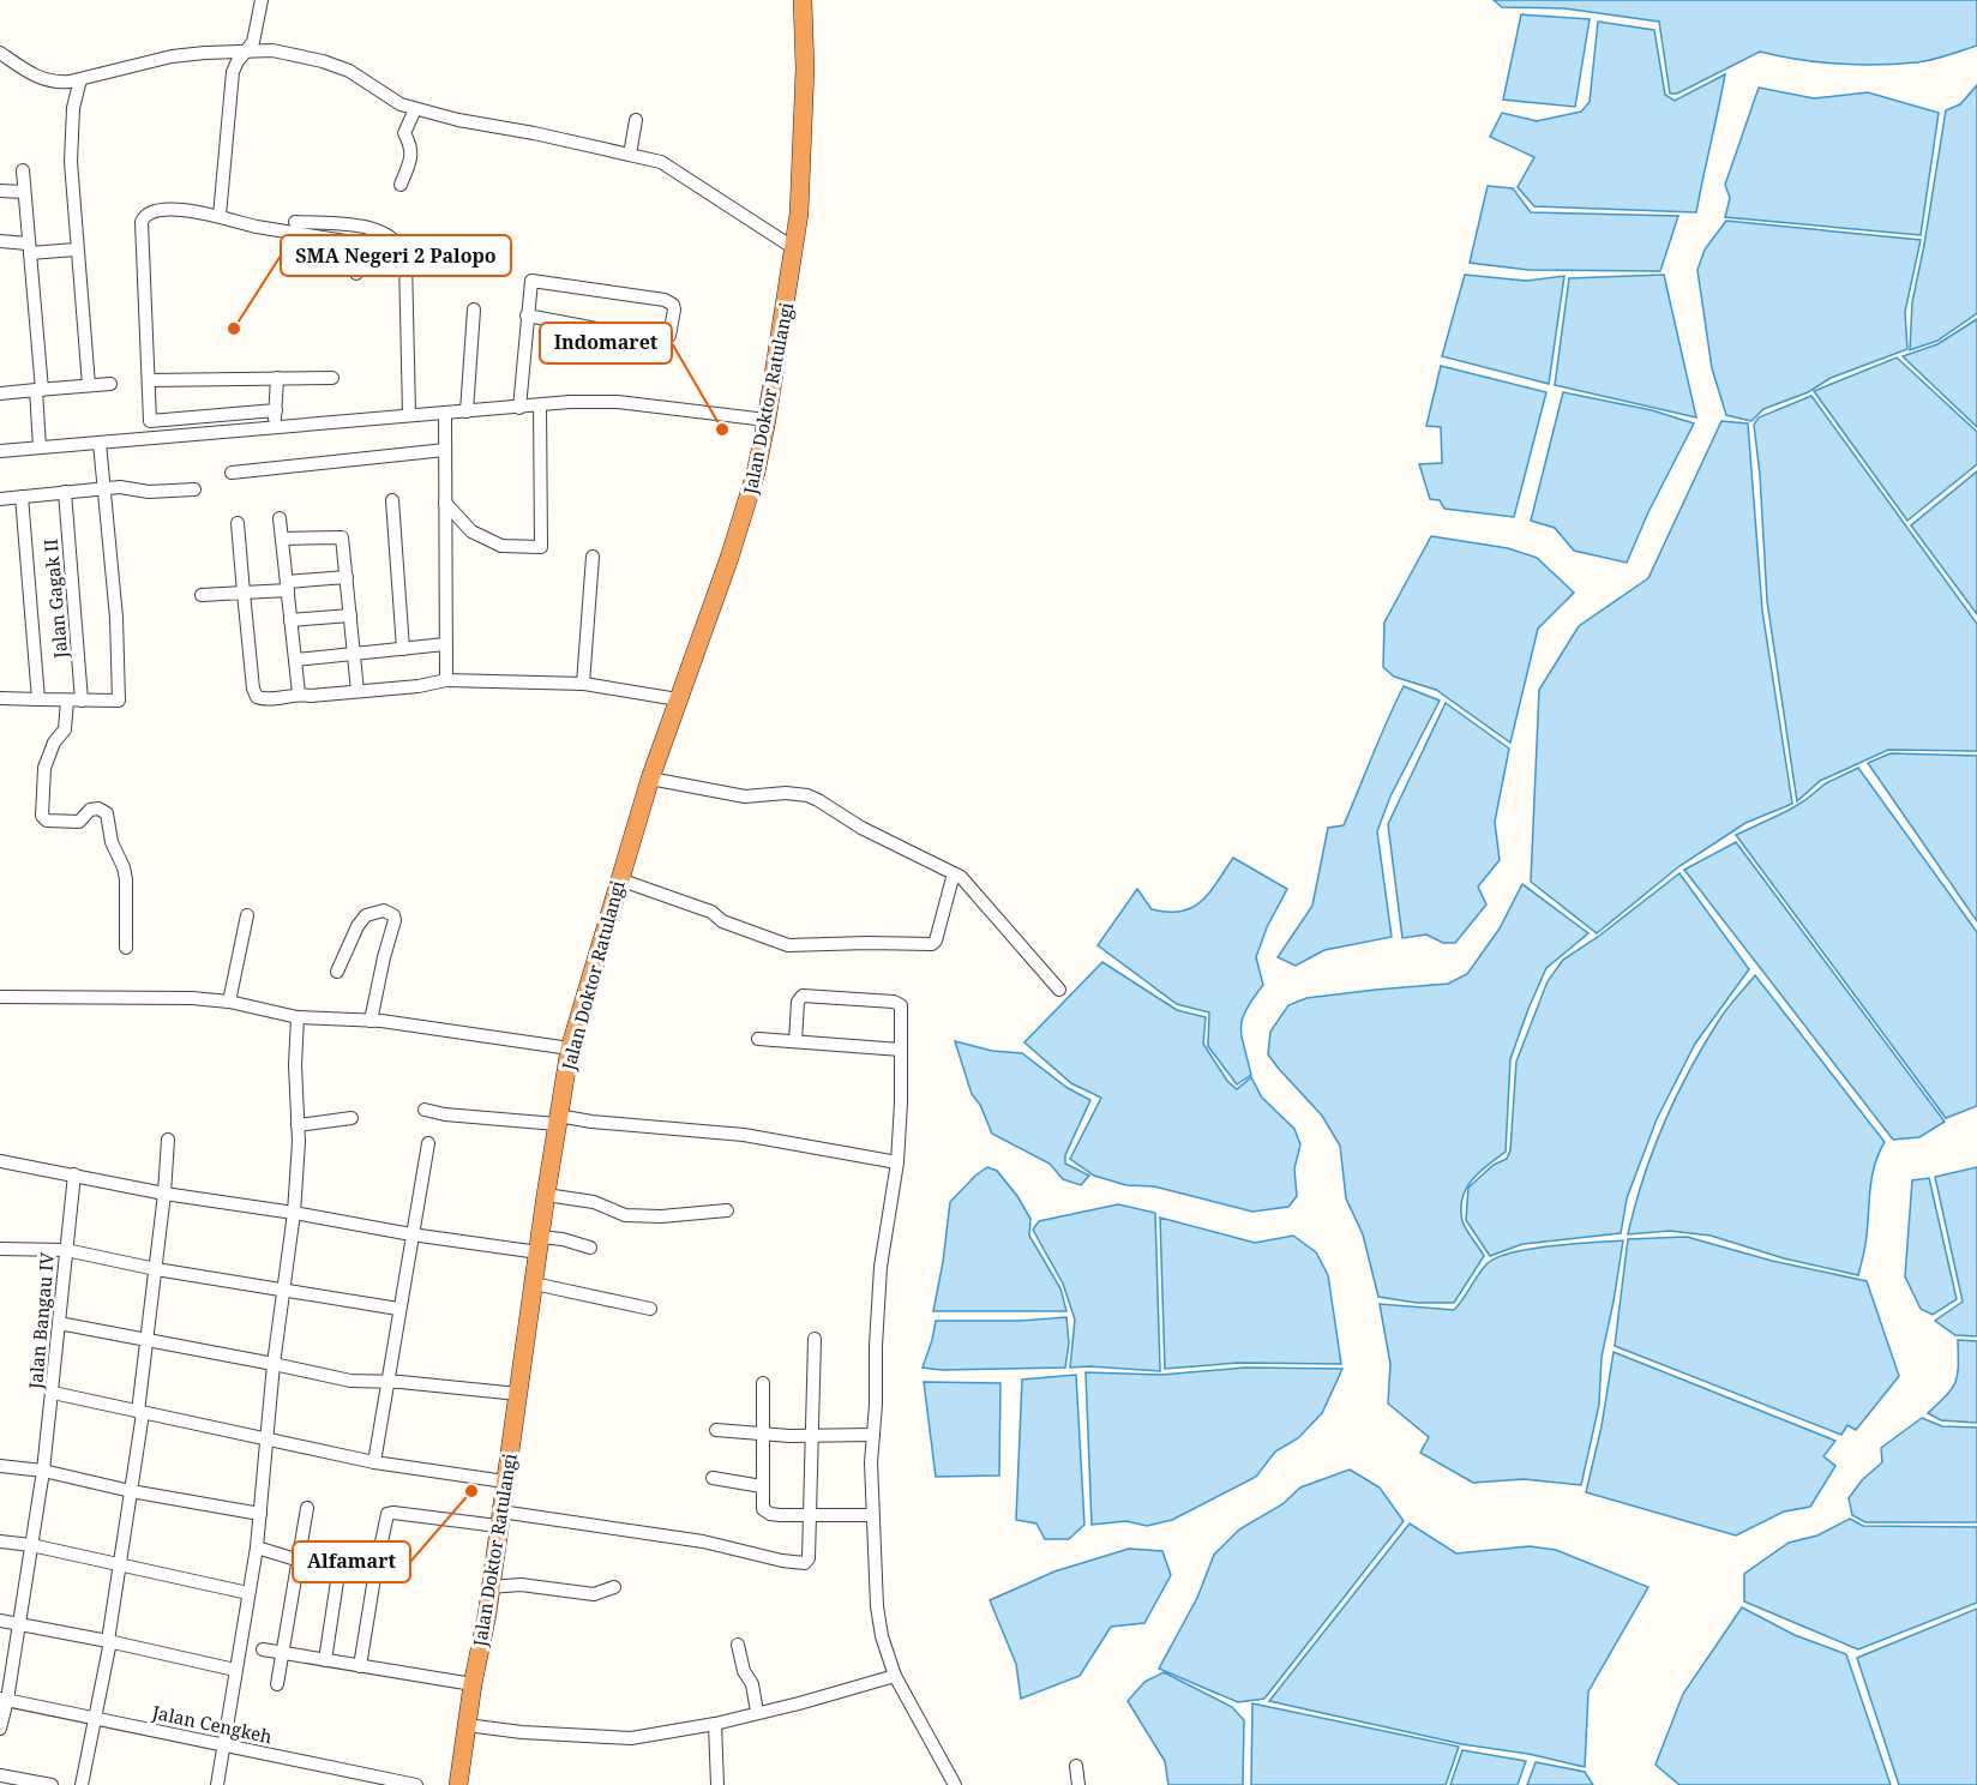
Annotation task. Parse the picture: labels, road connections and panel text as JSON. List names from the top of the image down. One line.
{"streets":{"highway":["Jalan Doktor Ratulangi"],"street":["Jalan Gagak II","Jalan Bangau IV","Jalan Cengkeh"]},"crossings":[["Jalan Bangau IV","Jalan Cengkeh"]],"places":["SMA Negeri 2 Palopo","Indomaret","Alfamart"]}
